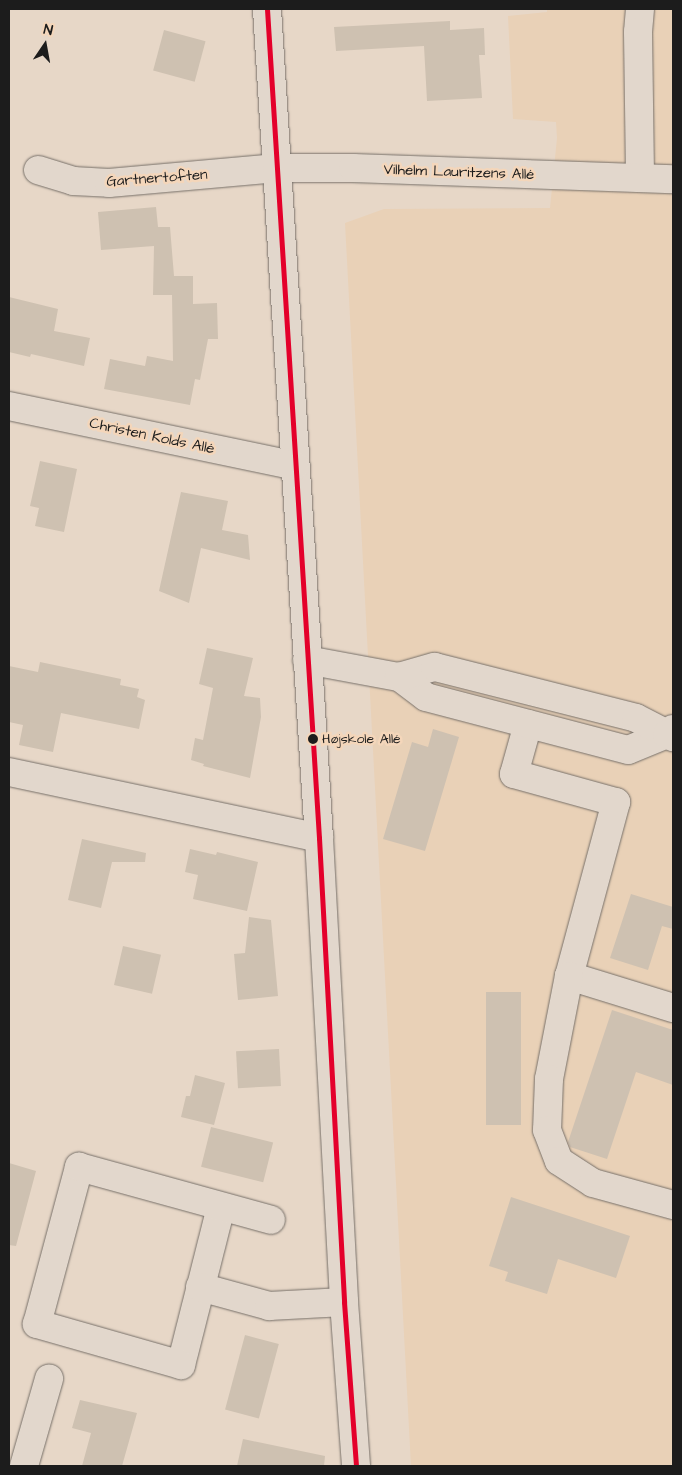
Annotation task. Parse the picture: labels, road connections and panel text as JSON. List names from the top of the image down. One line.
{"streets":{"street":["Vilhelm Lauritzens Allé","Gartnertoften","Christen Kolds Allé"]},"crossings":[["Vilhelm Lauritzens Allé","Gartnertoften"]],"places":["Højskole Allé"],"north":"top"}
